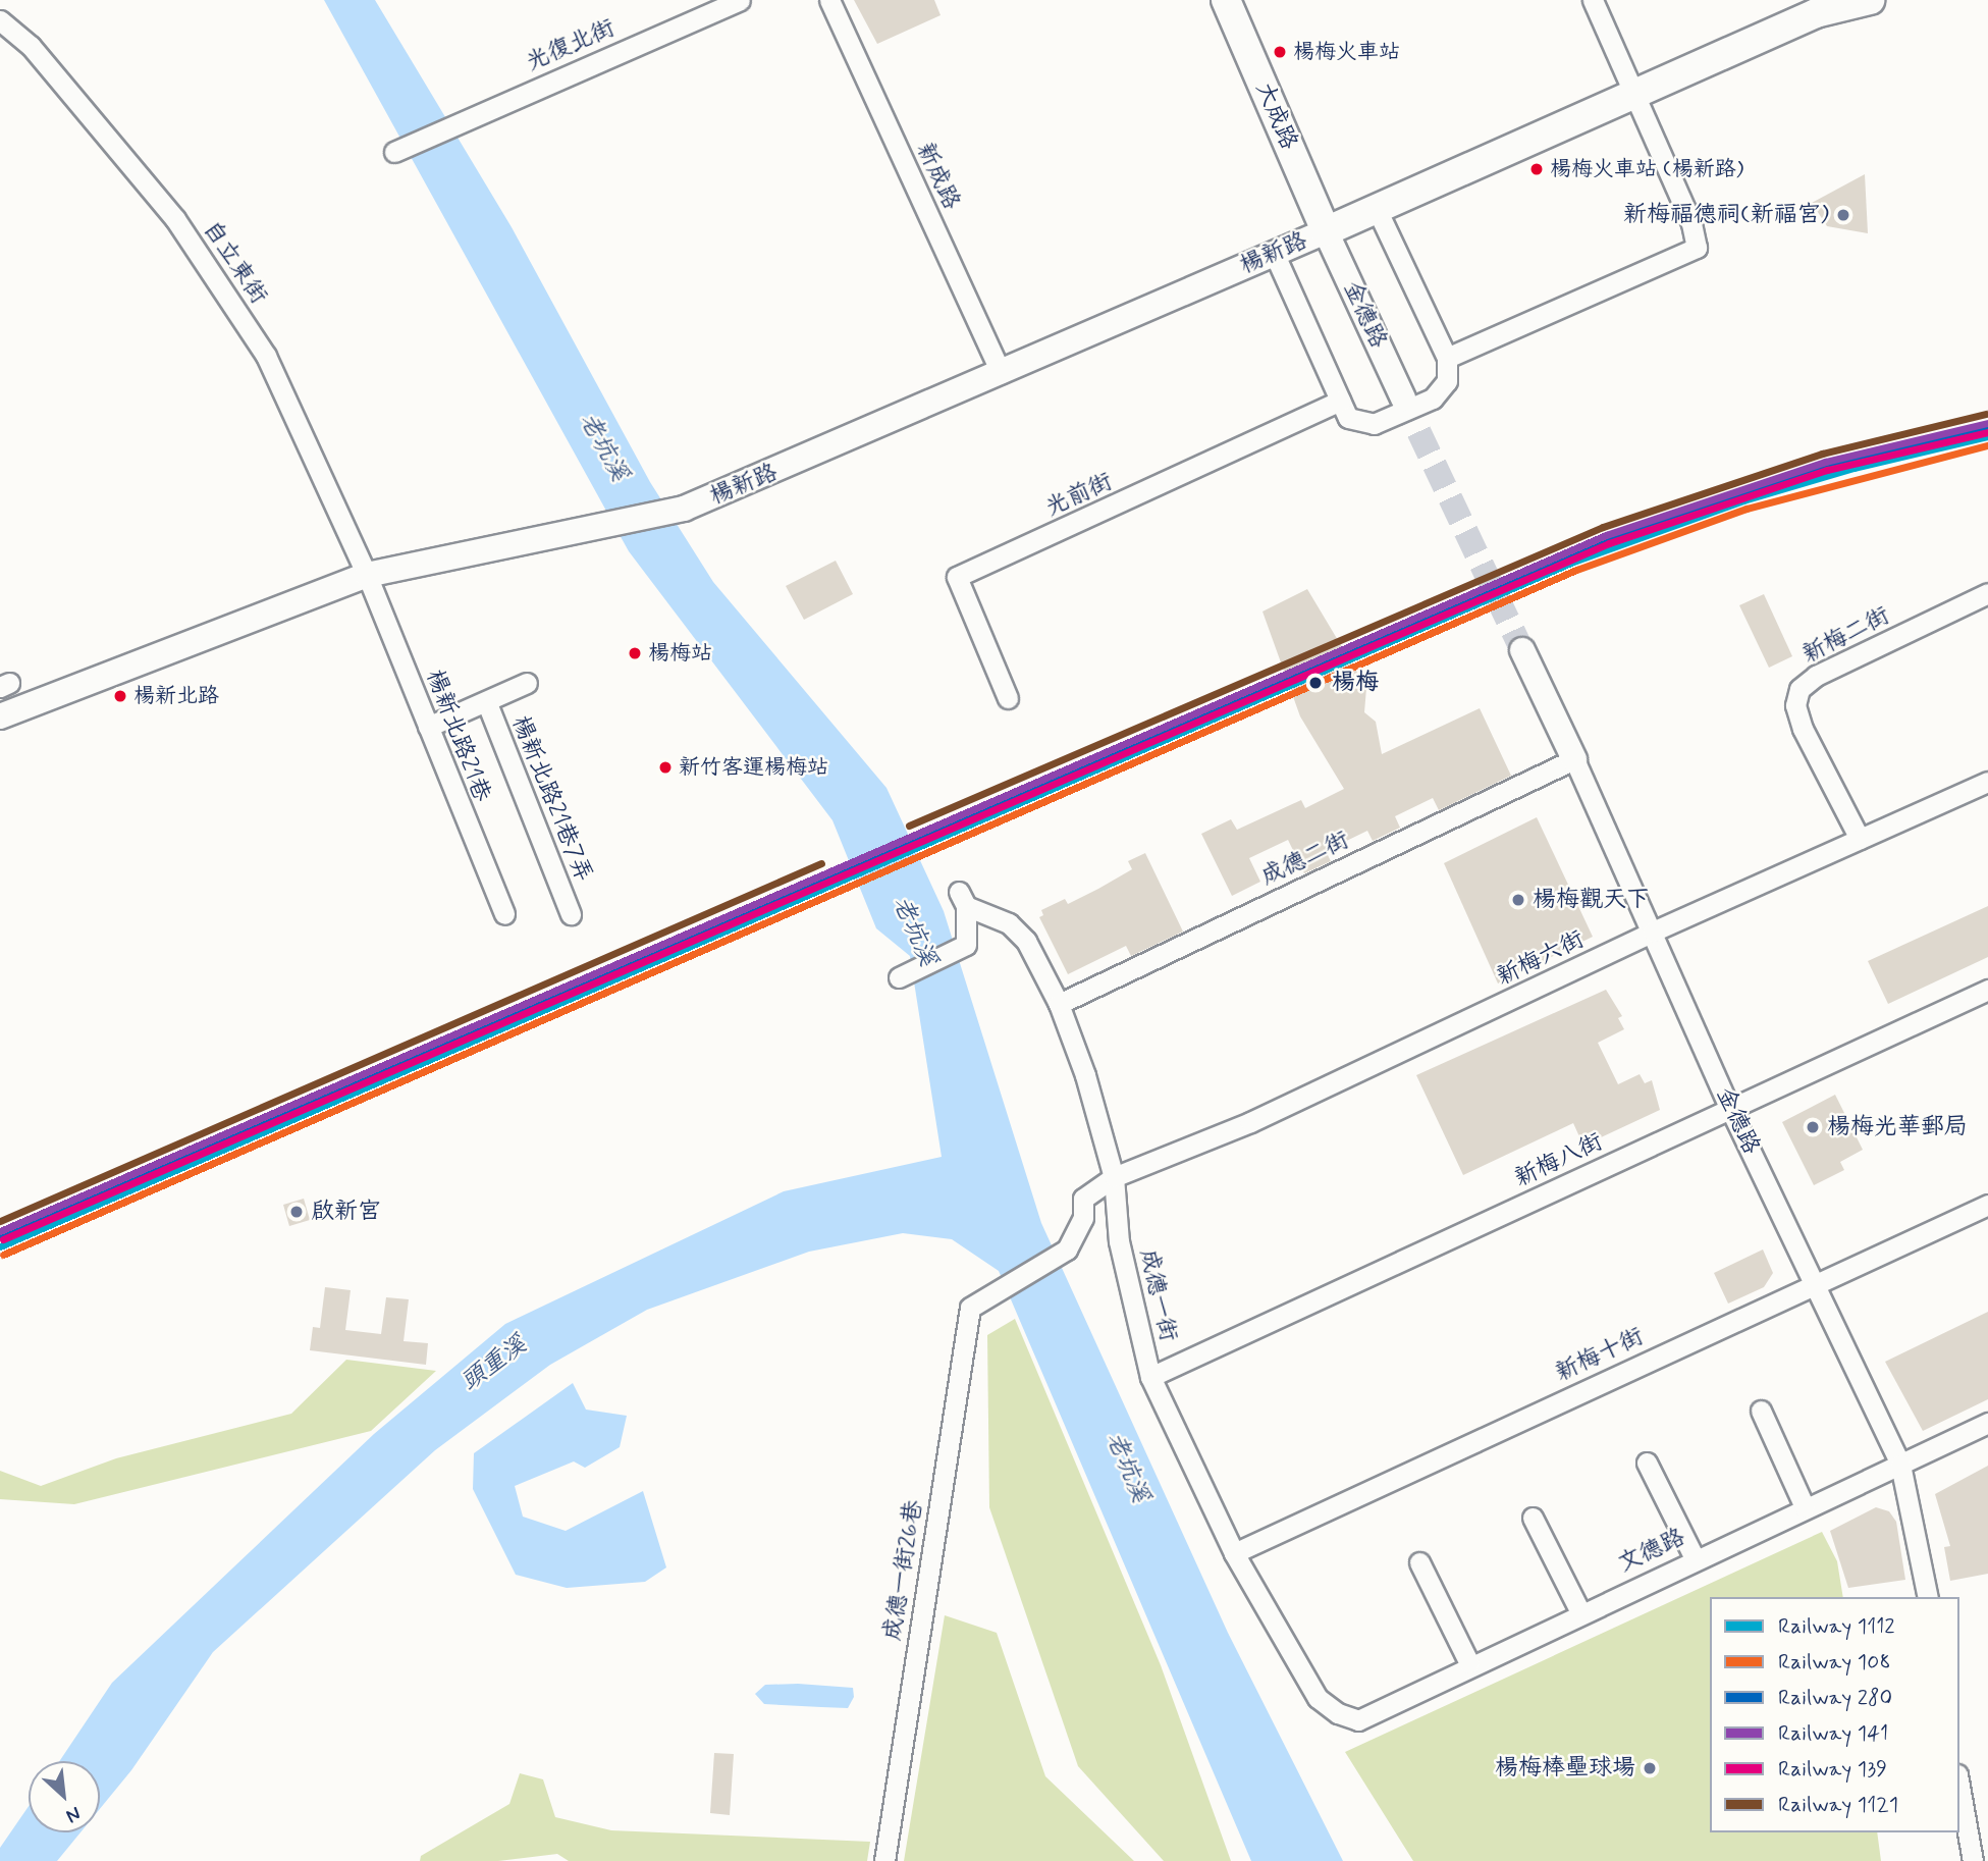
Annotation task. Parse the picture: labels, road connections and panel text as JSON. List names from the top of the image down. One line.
{"streets":{"main road":["大成路","楊新路"],"street":["光復北街","新成路","自立東街","金德路","光前街","新梅二街","楊新北路21巷","楊新北路21巷7弄","成德二街","新梅六街","新梅八街","成德一街","新梅十街","文德路","成德一街26巷"]},"crossings":[["大成路","楊新路"],["大成路","金德路"],["新成路","楊新路"],["楊新路","自立東街"],["楊新路","金德路"],["楊新路","楊新北路21巷"],["自立東街","楊新北路21巷"],["金德路","成德二街"],["金德路","新梅六街"],["金德路","新梅八街"],["金德路","新梅十街"],["金德路","文德路"],["新梅二街","新梅六街"],["楊新北路21巷","楊新北路21巷7弄"],["成德二街","成德一街"],["新梅六街","成德一街"],["新梅六街","成德一街26巷"],["新梅八街","成德一街"],["成德一街","新梅十街"],["成德一街","文德路"],["成德一街","成德一街26巷"]],"water":["老坑溪","頭重溪"],"places":["楊梅火車站","楊梅火車站 (楊新路)","新梅福德祠(新福宮)","楊梅站","楊梅","楊新北路","新竹客運楊梅站","楊梅觀天下","楊梅光華郵局","啟新宮","楊梅棒壘球場"],"lines":["rail line 1121","rail line 141","rail line 280","rail line 139","rail line 1112","rail line 108"],"legend":["Railway 1112","Railway 108","Railway 280","Railway 141","Railway 139","Railway 1121"],"north":"bottom right"}
